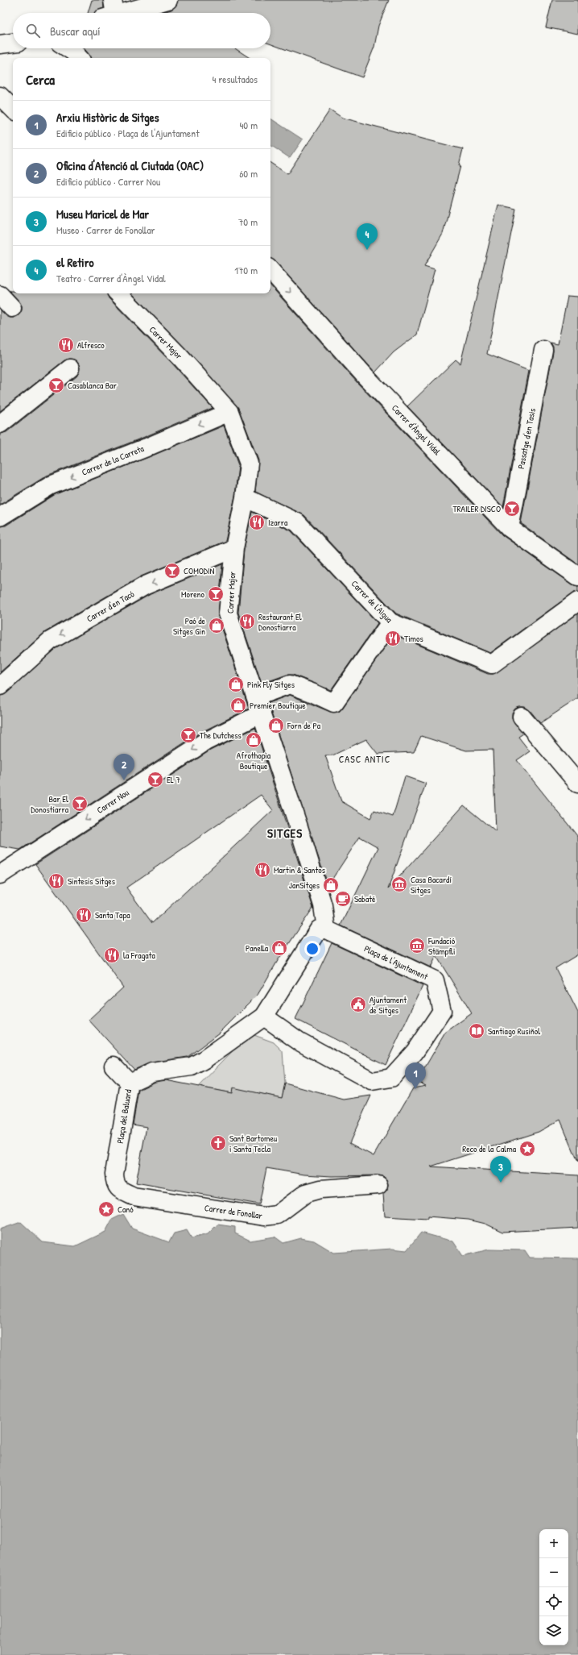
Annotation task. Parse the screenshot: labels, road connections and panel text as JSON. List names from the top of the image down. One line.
{"streets":{"street":["Carrer Major","Carrer d'Àngel Vidal","Passatge d'en Tasis","Carrer de la Carreta","Carrer de l'Aigua","Carrer d'en Tacó","Carrer Nou","Plaça de l'Ajuntament","Plaça del Baluard","Carrer de Fonollar"]},"crossings":[["Carrer Major","Carrer de la Carreta"],["Carrer Major","Carrer de l'Aigua"],["Carrer Major","Carrer d'en Tacó"],["Carrer Major","Carrer Nou"],["Carrer Major","Plaça de l'Ajuntament"],["Carrer d'Àngel Vidal","Passatge d'en Tasis"],["Carrer de l'Aigua","Carrer Nou"],["Plaça del Baluard","Carrer de Fonollar"]],"one_way":["Carrer d'Àngel Vidal","Carrer d'en Tacó","Carrer Nou"],"districts":["CASC ANTIC","SITGES"],"places":{"restaurant":["Alfresco","Izarra","Restaurant El Donostiarra","Timos","Martin & Santos","Sintesis Sitges","Santa Tapa","la Fragata"],"bar":["Casablanca Bar","TRAILER DISCO","COMODIN","Moreno","The Dutchess","EL 7","Bar El Donostiarra"],"shop":["Paó de Sitges Gin","Pink Fly Sitges","Premier Boutique","Forn de Pa","Afrothopia Boutique","JanSitges","Panella"],"museum":["Casa Bacardí Sitges","Fundació Stämpfli"],"cafe":["Sabaté"],"public building":["Ajuntament de Sitges"],"library":["Santiago Rusiñol"],"church":["Sant Bartomeu i Santa Tecla"],"place":["Reco de la Calma","Canó"]},"page":{"search":"Buscar aquí","heading":["Cerca","4 resultados"],"list":[{"mark":"1","name":"Arxiu Històric de Sitges","note":"Edificio público · Plaça de l'Ajuntament","value":"40 m"},{"mark":"2","name":"Oficina d'Atenció al Ciutada (OAC)","note":"Edificio público · Carrer Nou","value":"60 m"},{"mark":"3","name":"Museu Maricel de Mar","note":"Museo · Carrer de Fonollar","value":"70 m"},{"mark":"4","name":"el Retiro","note":"Teatro · Carrer d'Àngel Vidal","value":"170 m"}],"pins":["4","2","1","3"],"map_buttons":["+","−"]}}
